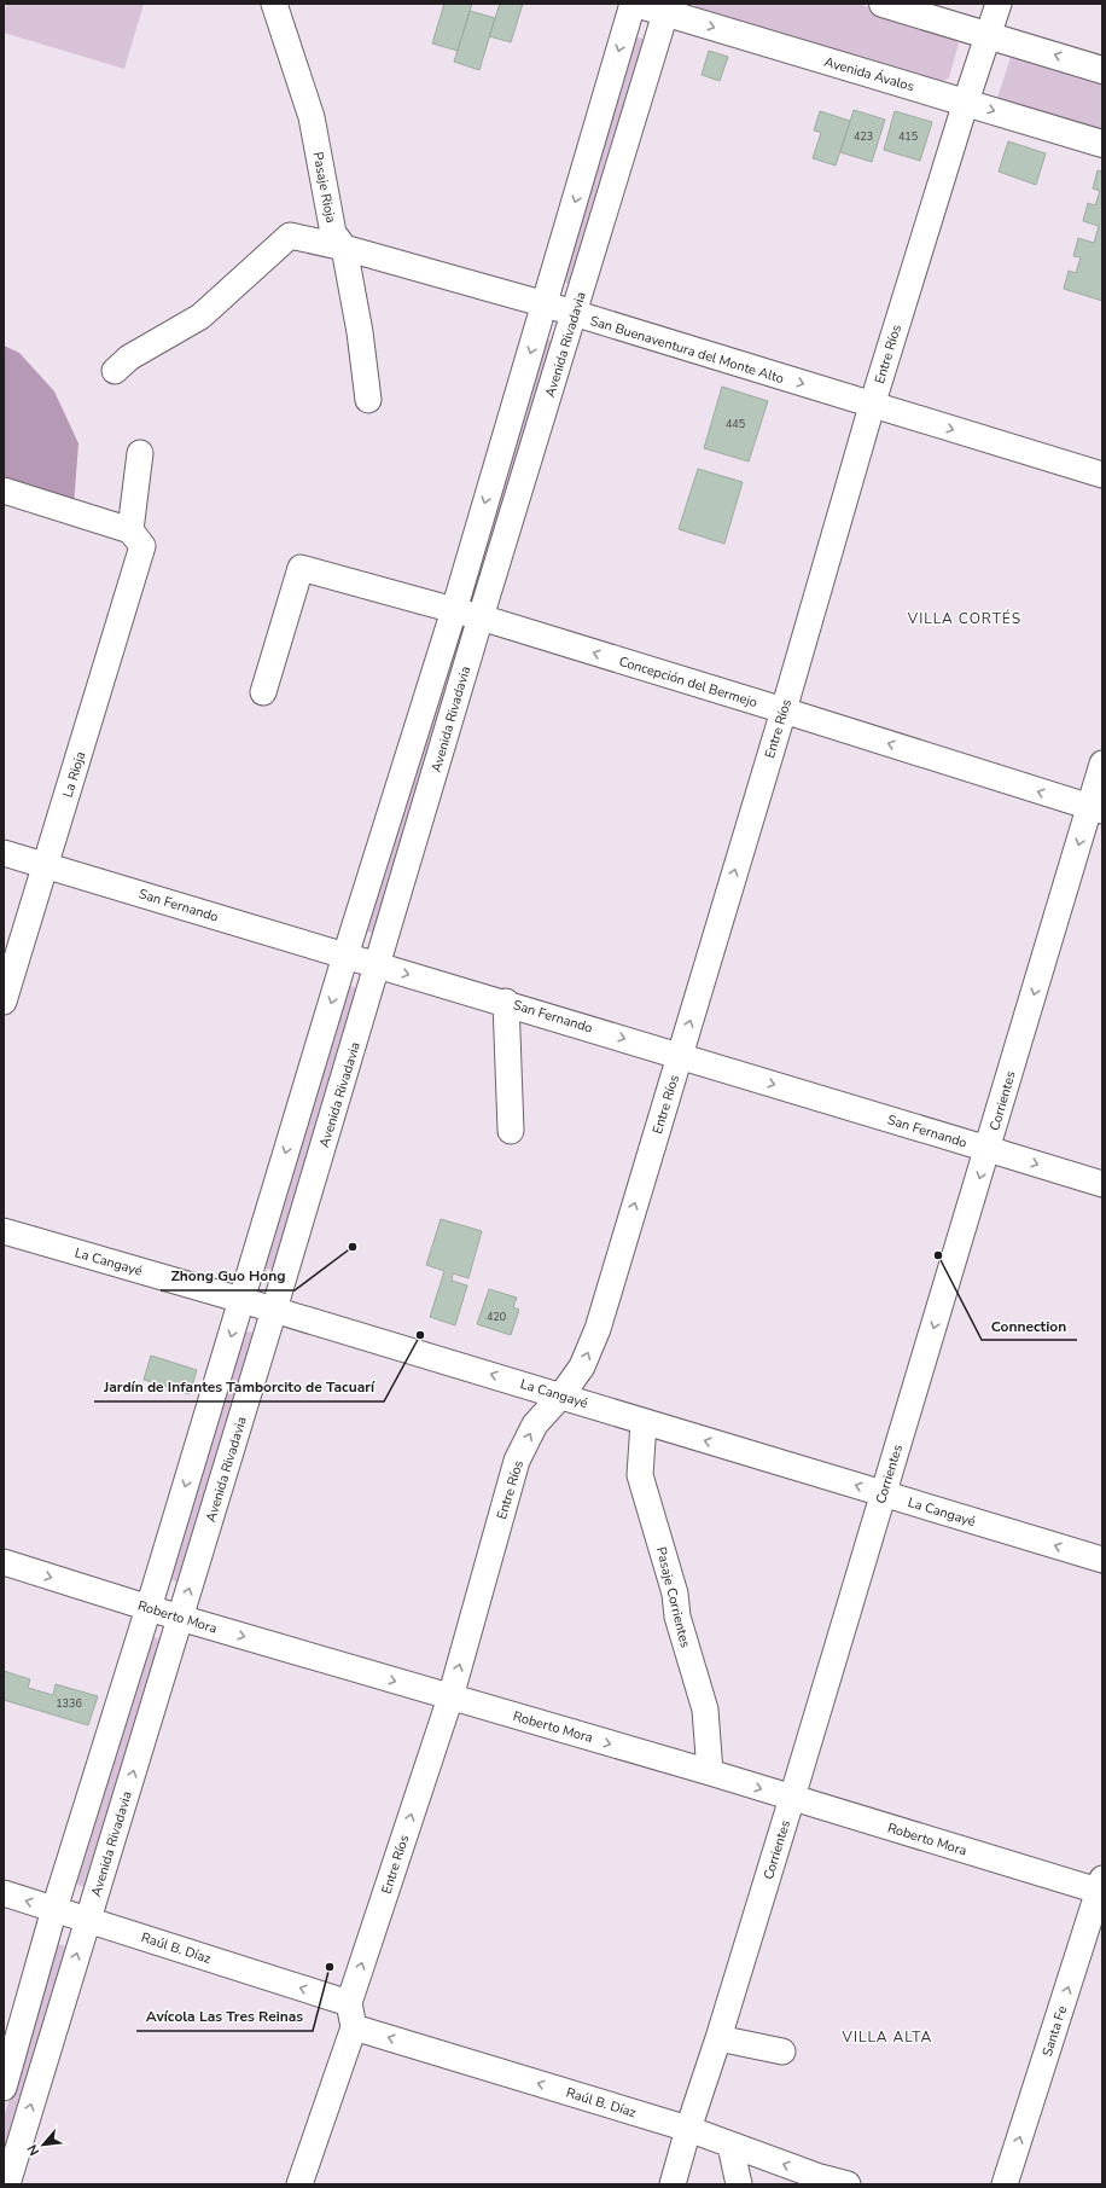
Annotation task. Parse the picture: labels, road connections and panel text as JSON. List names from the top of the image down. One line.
{"streets":{"main road":["Avenida Ávalos"],"street":["Pasaje Rioja","Avenida Rivadavia","San Buenaventura del Monte Alto","Entre Ríos","Concepción del Bermejo","La Rioja","San Fernando","Corrientes","La Cangayé","Pasaje Corrientes","Roberto Mora","Raúl B. Díaz","Santa Fe"]},"crossings":[["Avenida Ávalos","Avenida Rivadavia"],["Avenida Ávalos","Entre Ríos"],["Pasaje Rioja","San Buenaventura del Monte Alto"],["Avenida Rivadavia","San Buenaventura del Monte Alto"],["Avenida Rivadavia","Concepción del Bermejo"],["Avenida Rivadavia","San Fernando"],["Avenida Rivadavia","La Cangayé"],["Avenida Rivadavia","Roberto Mora"],["Avenida Rivadavia","Raúl B. Díaz"],["San Buenaventura del Monte Alto","Entre Ríos"],["Entre Ríos","Concepción del Bermejo"],["Entre Ríos","San Fernando"],["Entre Ríos","La Cangayé"],["Entre Ríos","Roberto Mora"],["Entre Ríos","Raúl B. Díaz"],["Concepción del Bermejo","Corrientes"],["La Rioja","San Fernando"],["San Fernando","Corrientes"],["Corrientes","La Cangayé"],["Corrientes","Roberto Mora"],["Corrientes","Raúl B. Díaz"],["La Cangayé","Pasaje Corrientes"],["Pasaje Corrientes","Roberto Mora"],["Roberto Mora","Santa Fe"]],"one_way":["San Buenaventura del Monte Alto","Entre Ríos","Concepción del Bermejo","San Fernando","Corrientes","La Cangayé","Roberto Mora","Raúl B. Díaz","Santa Fe"],"districts":["VILLA CORTÉS","VILLA ALTA"],"places":["Zhong Guo Hong","Connection","Jardín de Infantes Tamborcito de Tacuarí","Avícola Las Tres Reinas"],"house_numbers":["423","415","445","420","1336"],"north":"bottom left"}
